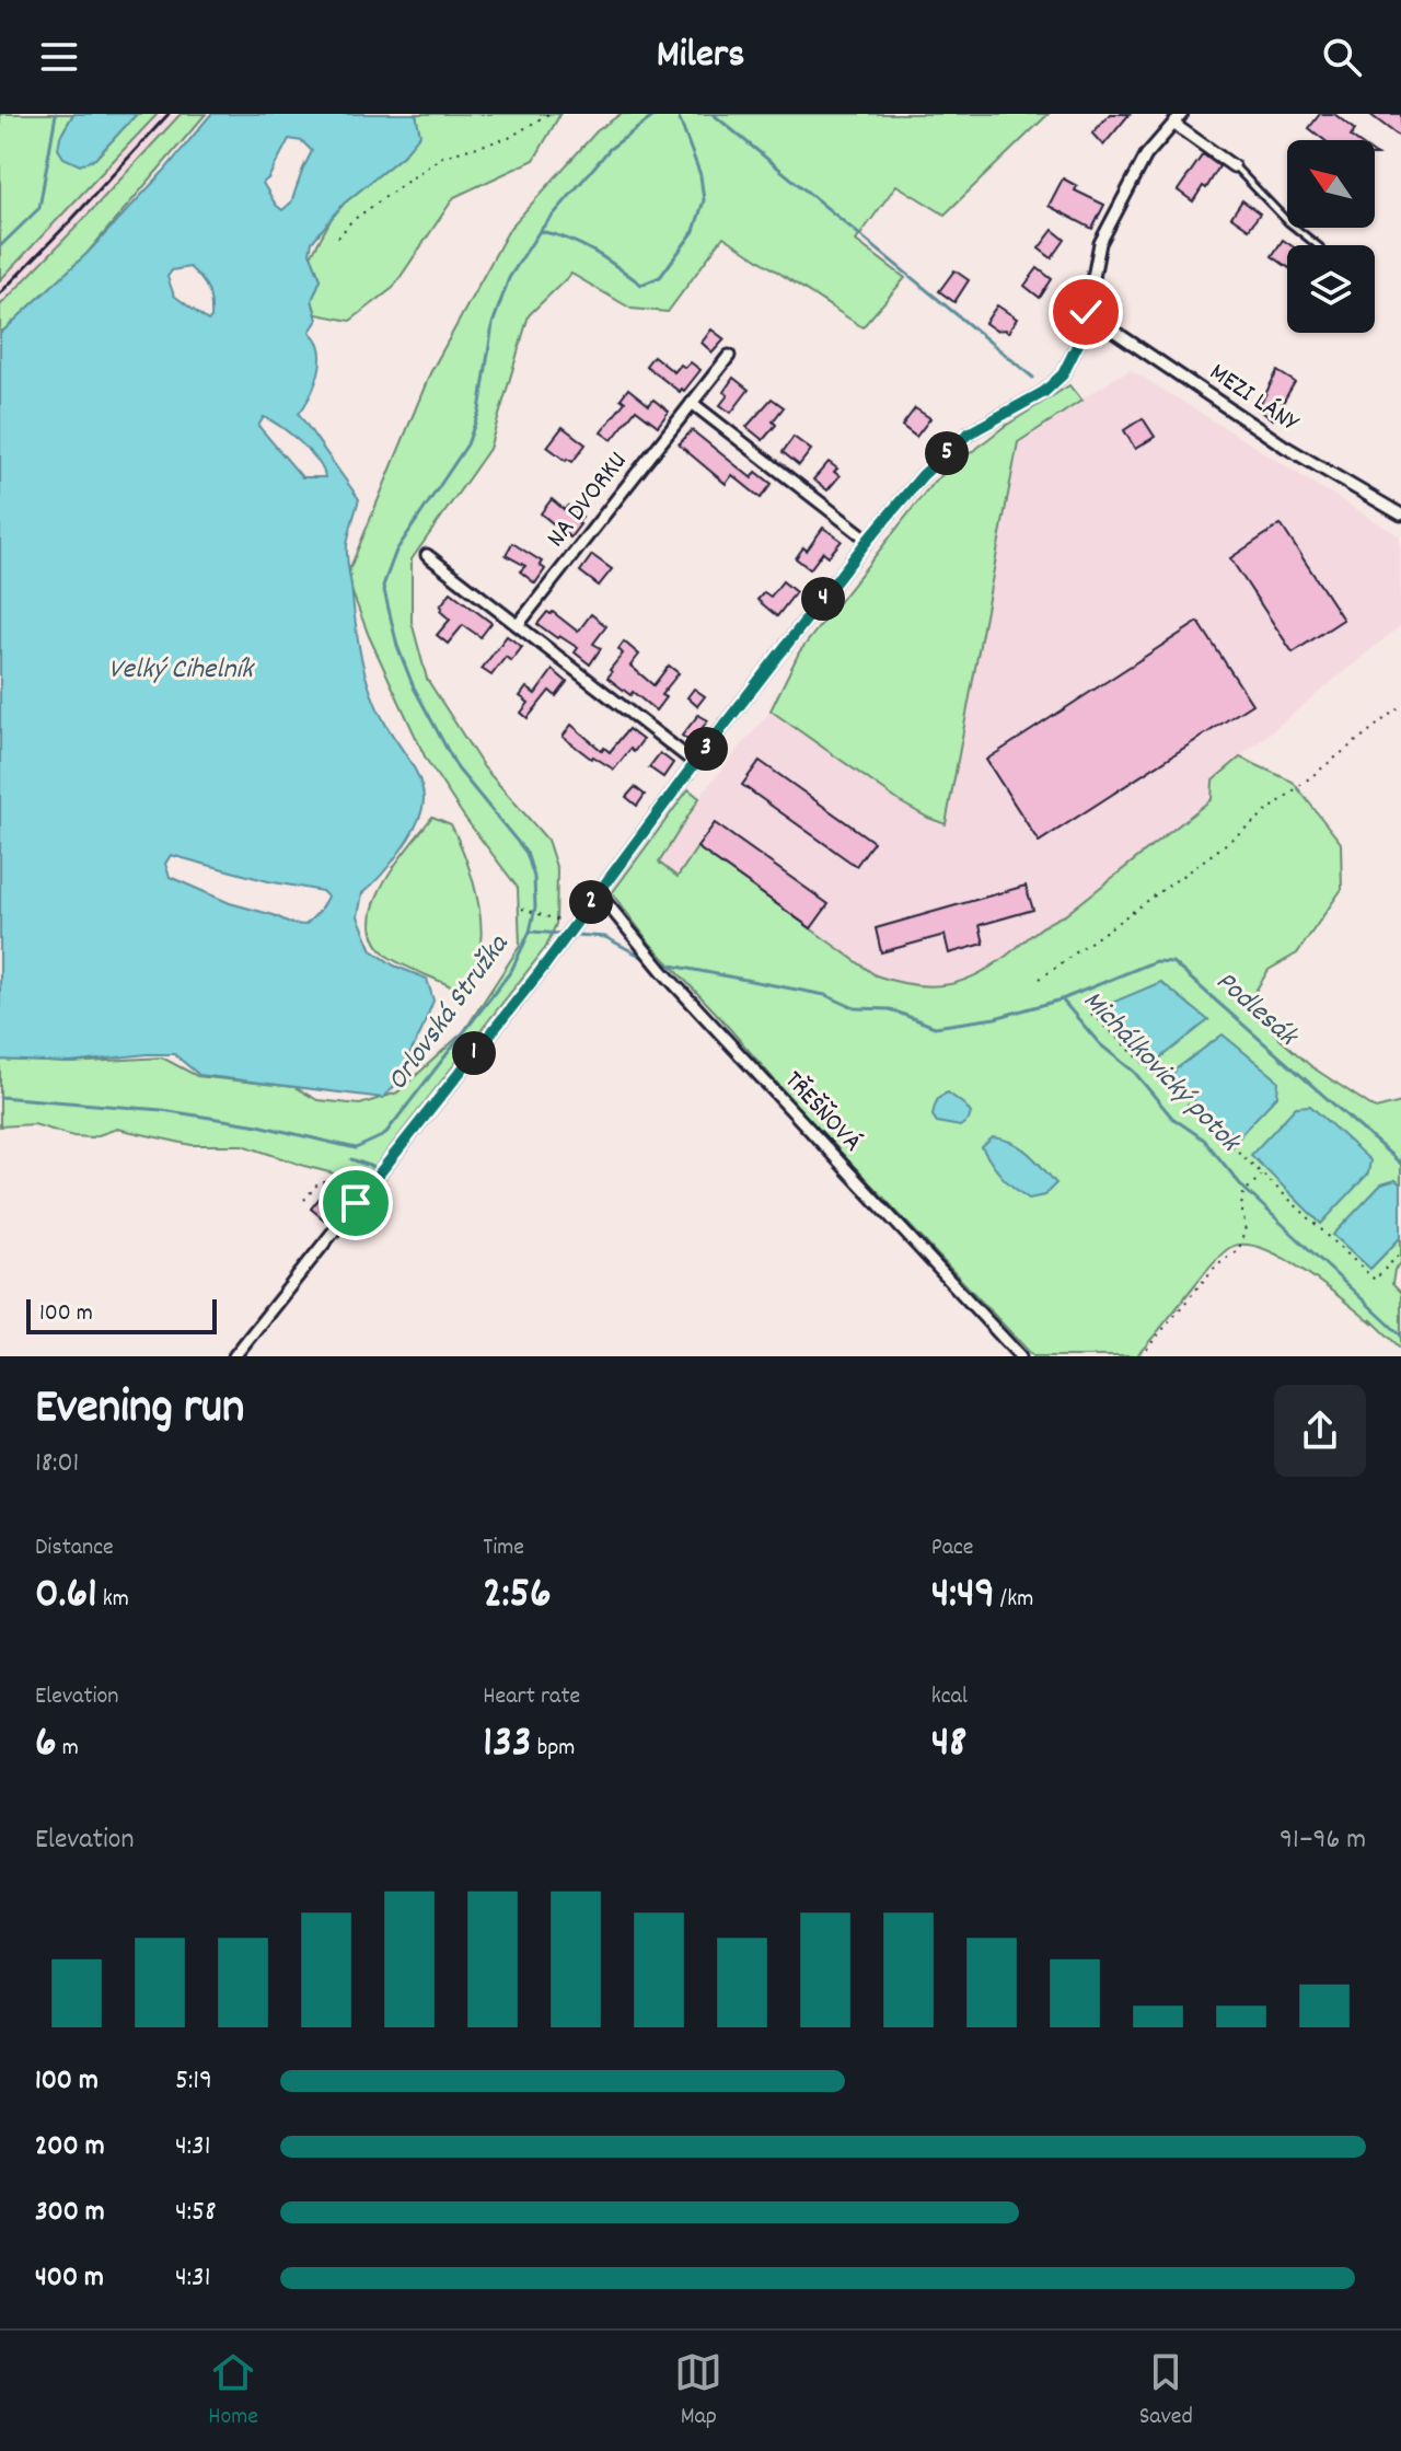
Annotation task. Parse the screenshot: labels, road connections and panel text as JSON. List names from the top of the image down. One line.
{"streets":{"street":["MEZI LÁNY","NA DVORKU","TŘEŠŇOVÁ"]},"water":["Velký Cihelník","Podlesák","Orlovská Stružka","Michálkovický potok"],"scale_bar":"100 m","north":"top left","page":{"header":"Milers","pins":["5","4","3","2","1"],"scale":"100 m","heading":["Evening run","18:01"],"stats":[["Distance","0.61 km"],["Time","2:56"],["Pace","4:49 /km"],["Elevation","6 m"],["Heart rate","133 bpm"],["kcal","48"]],"chart":["Elevation","91–96 m"],"list":[{"name":"100 m","note":"5:19"},{"name":"200 m","note":"4:31"},{"name":"300 m","note":"4:58"},{"name":"400 m","note":"4:31"}],"tabs":["Home","Map","Saved"]}}
